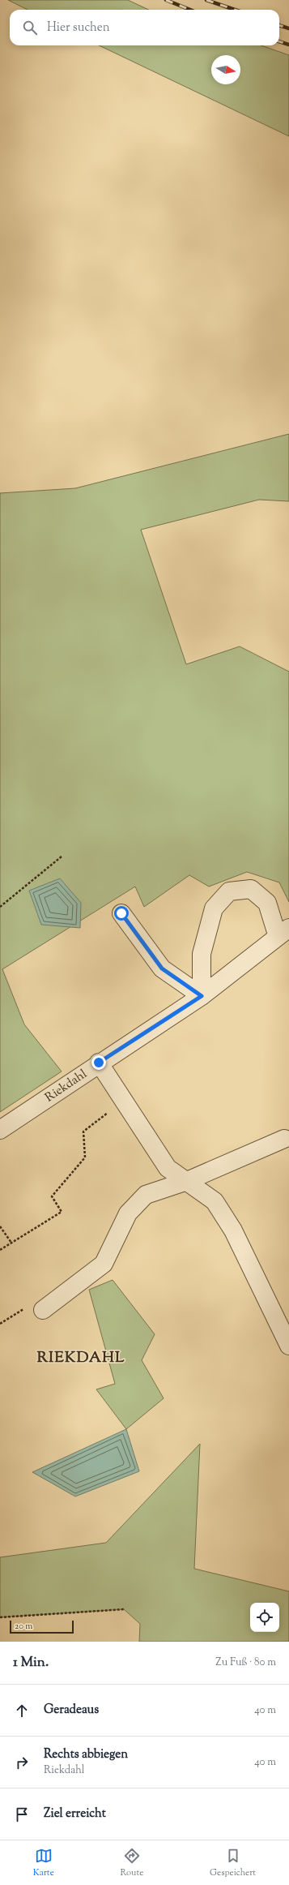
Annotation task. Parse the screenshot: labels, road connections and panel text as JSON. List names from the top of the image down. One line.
{"streets":{"street":["Riekdahl"]},"districts":["RIEKDAHL"],"scale_bar":"20 m","north":"right","page":{"search":"Hier suchen","scale":"20 m","heading":["1 Min.","Zu Fuß · 80 m"],"list":[["Geradeaus","40 m"],["Rechts abbiegen","Riekdahl","40 m"],"Ziel erreicht"],"nav":["Karte","Route","Gespeichert"]}}
